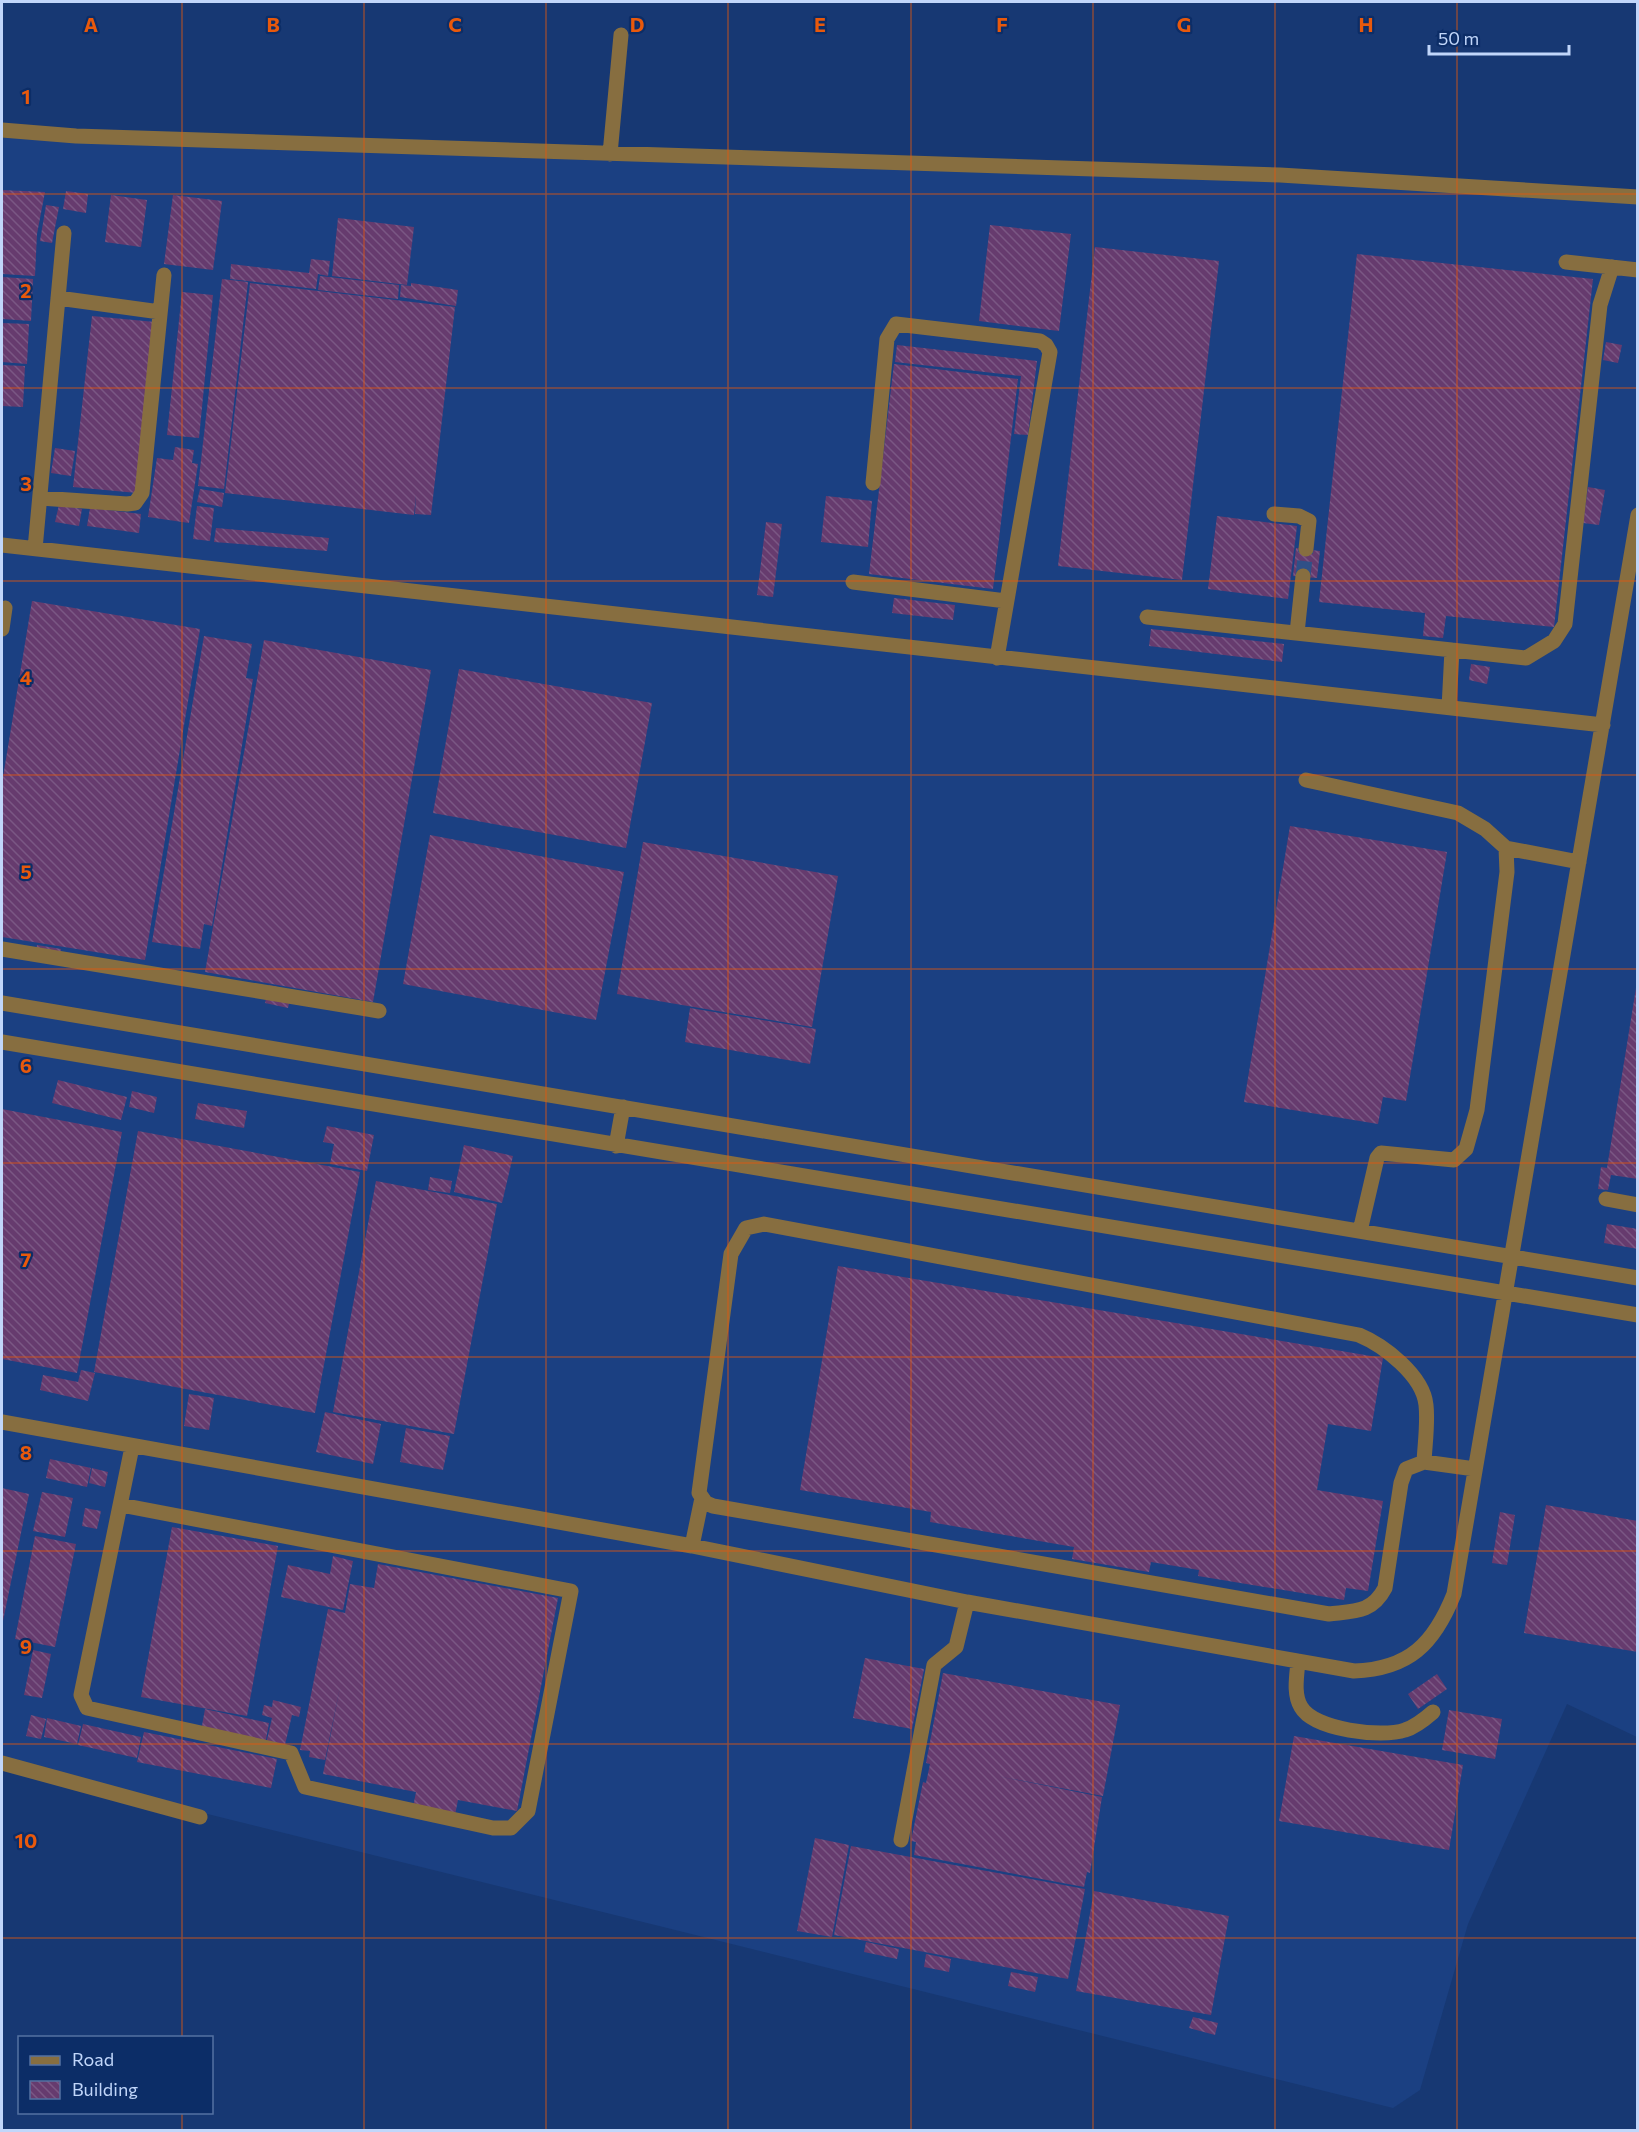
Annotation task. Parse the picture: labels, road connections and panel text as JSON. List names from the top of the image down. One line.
{"legend":["Road","Building"],"scale_bar":"50 m","grid":{"columns":["A","B","C","D","E","F","G","H"],"rows":["1","2","3","4","5","6","7","8","9","10"]}}
